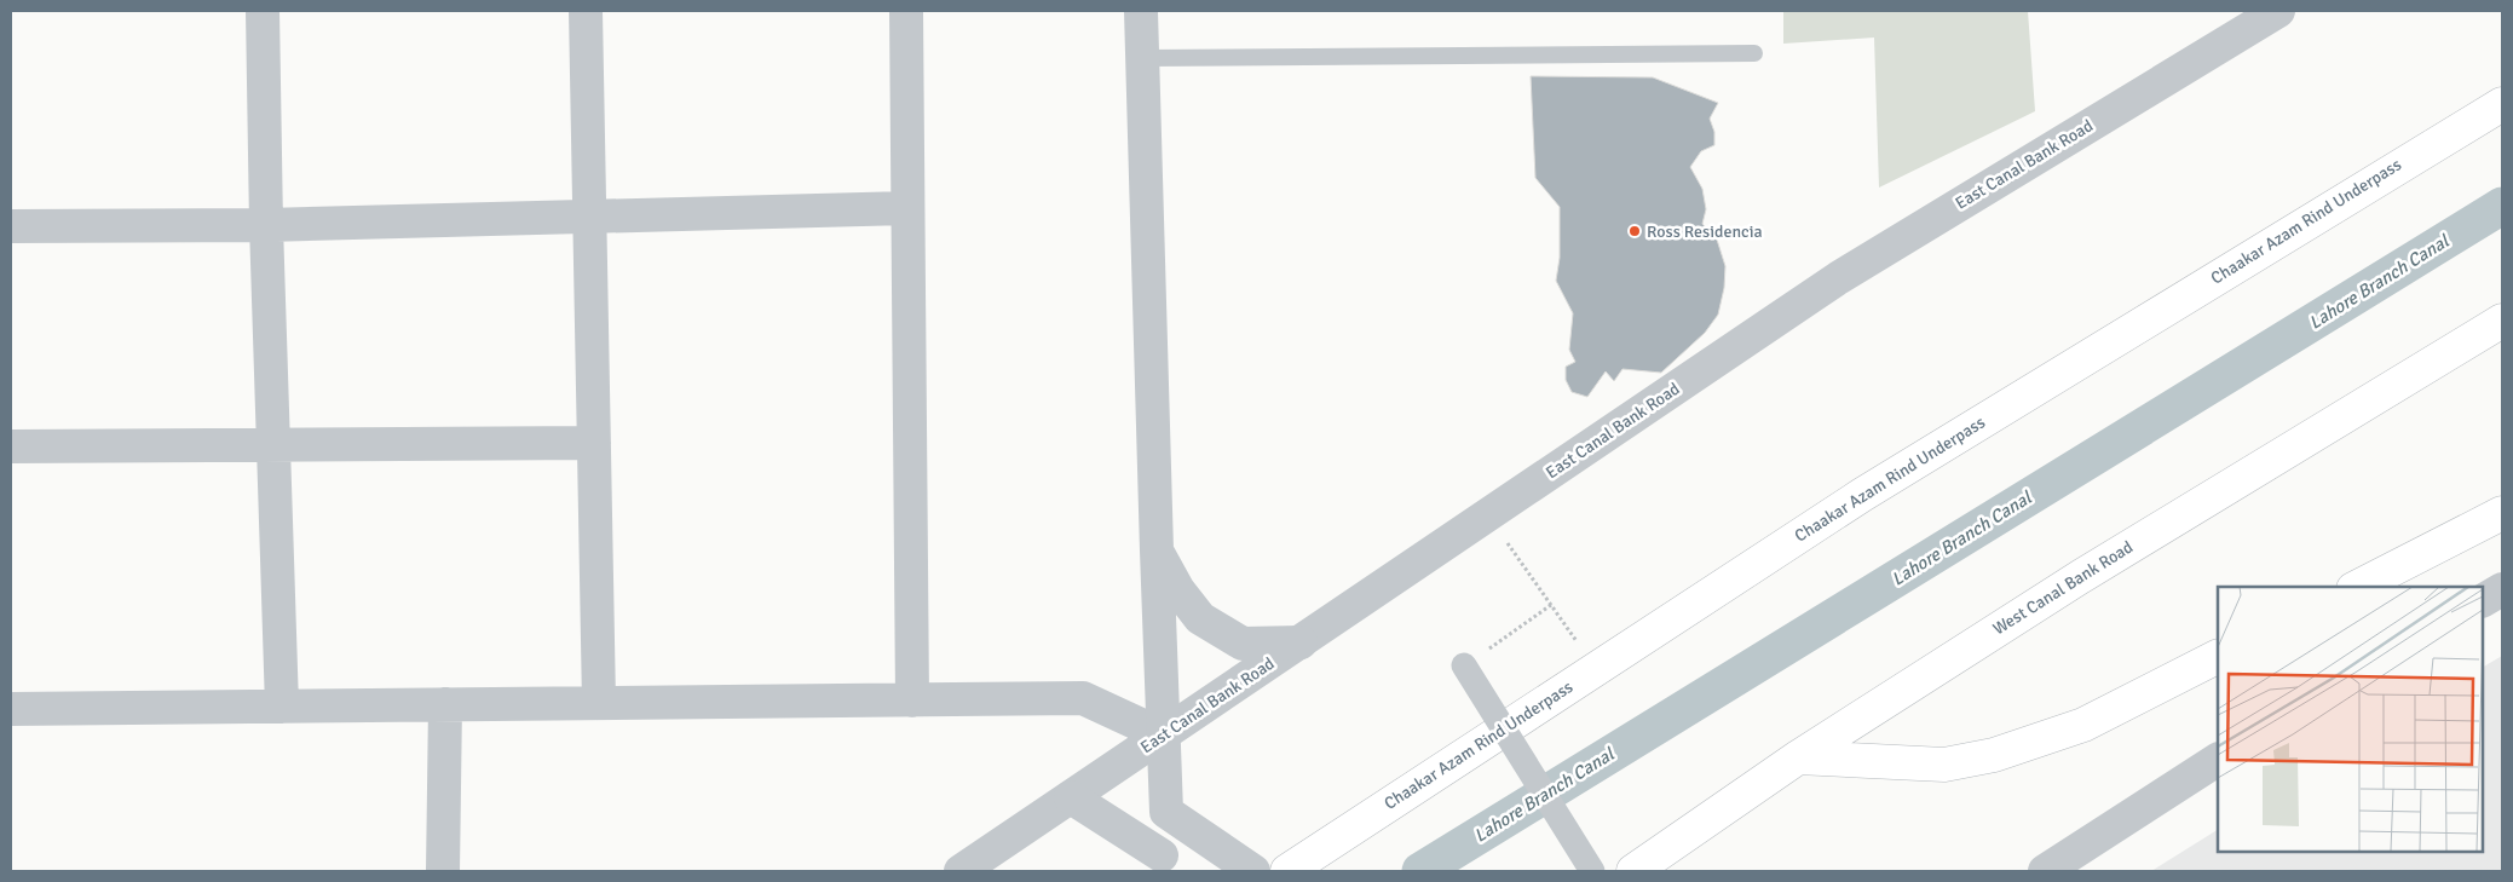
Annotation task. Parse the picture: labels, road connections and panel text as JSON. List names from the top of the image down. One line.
{"streets":{"highway":["Chaakar Azam Rind Underpass","West Canal Bank Road"],"street":["East Canal Bank Road"]},"water":["Lahore Branch Canal"],"places":["Ross Residencia"]}
